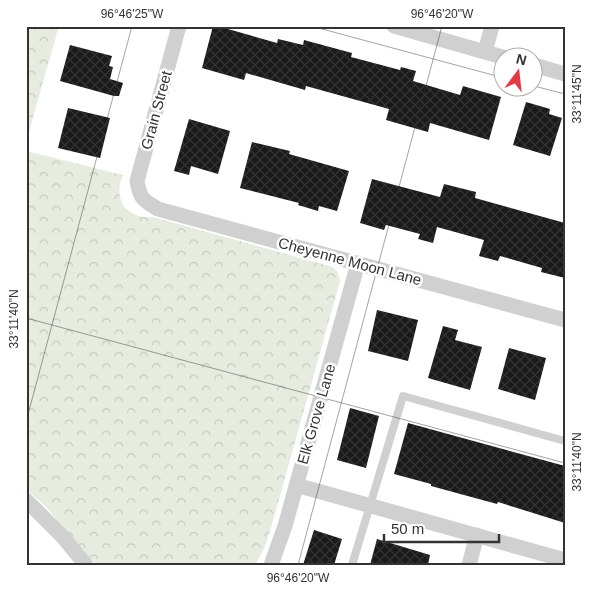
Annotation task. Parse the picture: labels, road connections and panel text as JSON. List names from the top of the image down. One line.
{"streets":{"street":["Grain Street","Cheyenne Moon Lane","Elk Grove Lane"]},"crossings":[["Grain Street","Cheyenne Moon Lane"],["Cheyenne Moon Lane","Elk Grove Lane"]],"scale_bar":"50 m","north":"top","coordinates":["96°46'25\"W","96°46'20\"W","33°11'45\"N","33°11'40\"N"]}
